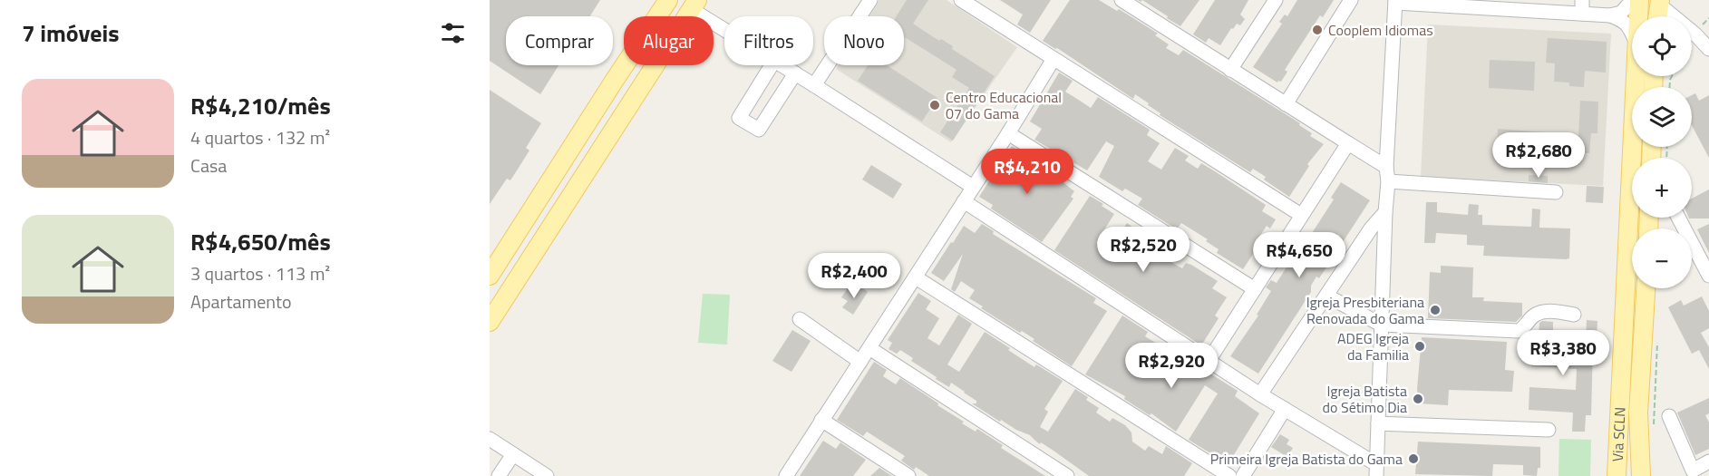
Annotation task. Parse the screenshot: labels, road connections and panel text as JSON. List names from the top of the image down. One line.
{"streets":{"main road":["Via SCLN"]},"places":["Cooplem Idiomas","Centro Educacional 07 do Gama","Igreja Presbiteriana Renovada do Gama","ADEG Igreja da Familia","Igreja Batista do Sétimo Dia","Primeira Igreja Batista do Gama"],"page":{"heading":"7 imóveis","map_buttons":["+","−"],"chip":["Comprar","Alugar","Filtros","Novo"],"list":[{"name":"R$4,210/mês","note":"4 quartos · 132 m² · Casa"},{"name":"R$4,650/mês","note":"3 quartos · 113 m² · Apartamento"}],"price":["R$2,680","R$4,210","R$2,520","R$4,650","R$2,400","R$3,380","R$2,920"]}}
